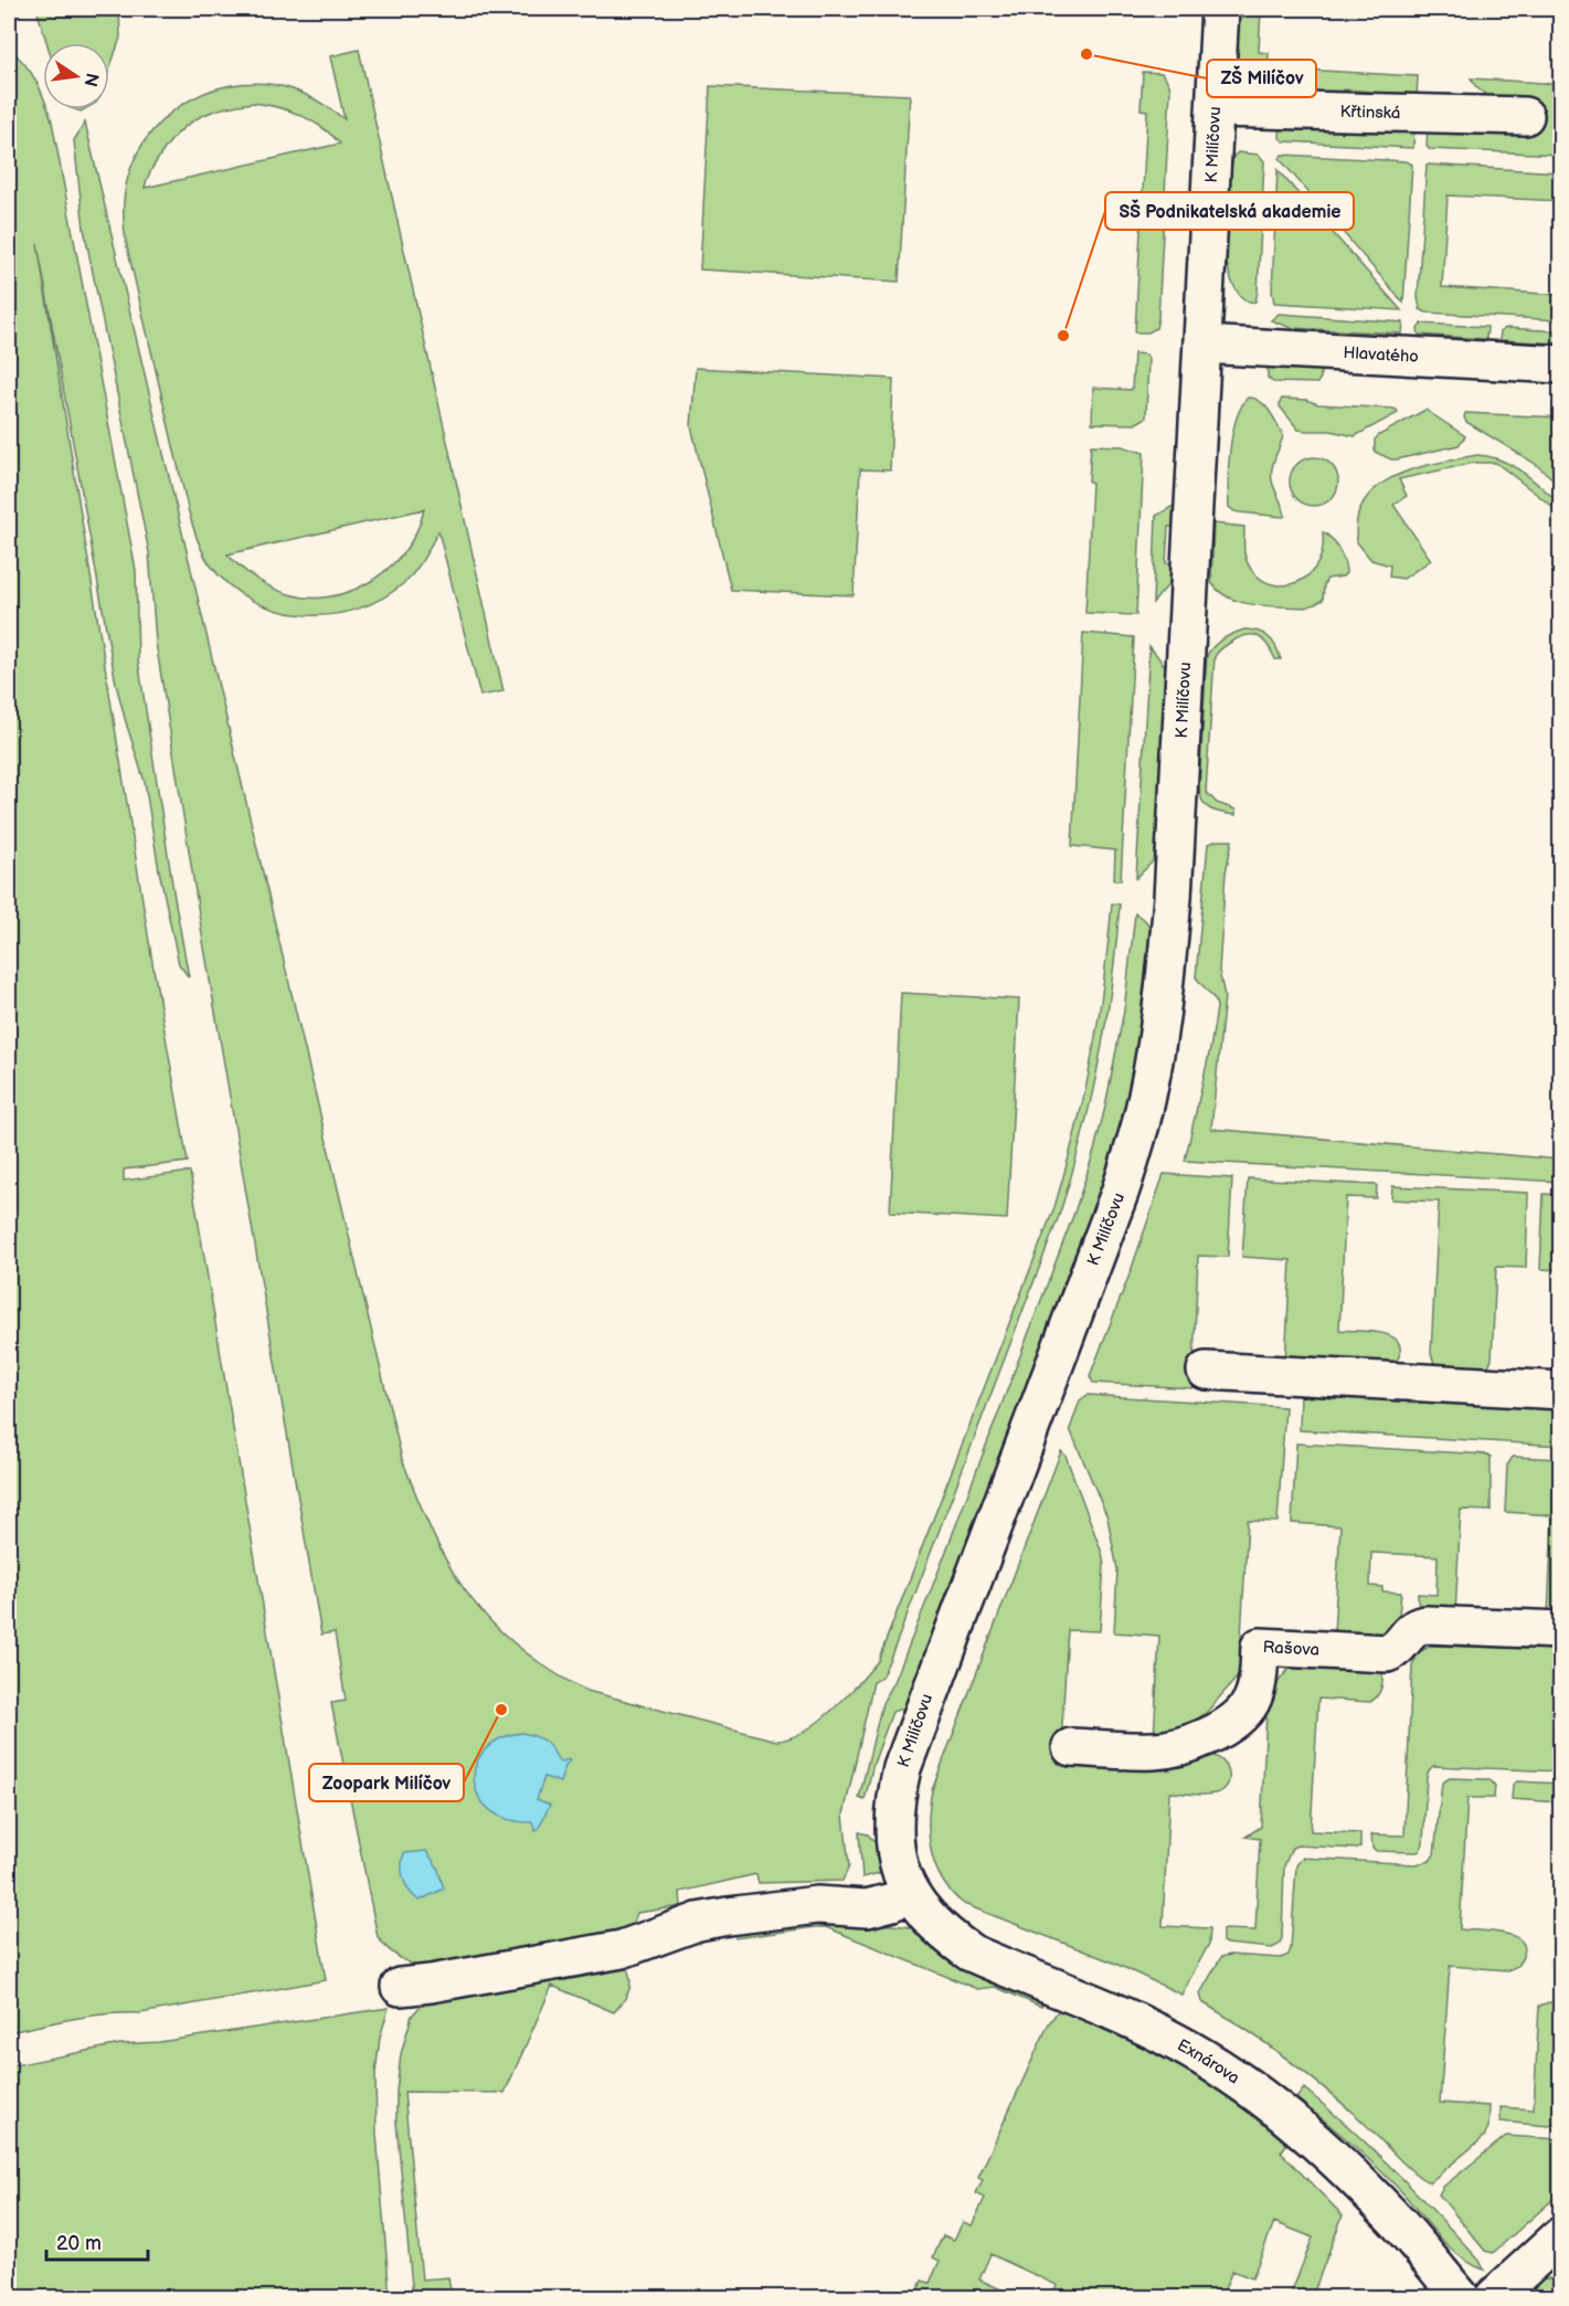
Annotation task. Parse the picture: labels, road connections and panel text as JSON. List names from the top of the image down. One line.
{"streets":{"street":["Křtinská","K Milíčovu","Hlavatého","Rašova","Exnárova"]},"crossings":[["Křtinská","K Milíčovu"],["K Milíčovu","Hlavatého"],["K Milíčovu","Exnárova"]],"places":["ZŠ Milíčov","SŠ Podnikatelská akademie","Zoopark Milíčov"],"scale_bar":"20 m","north":"right"}
